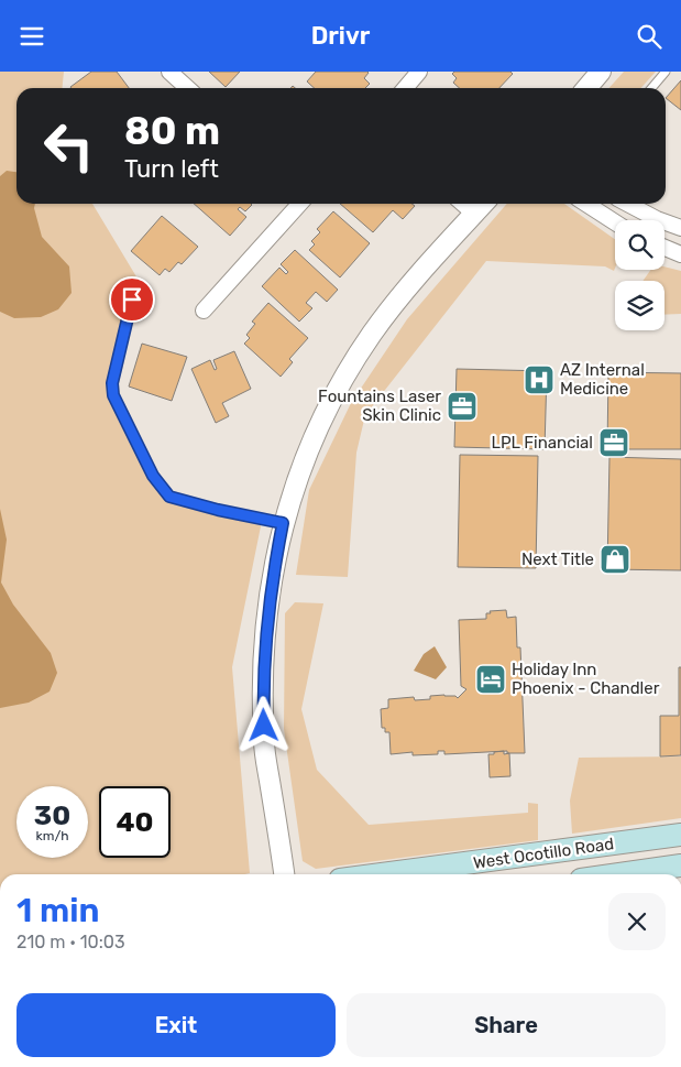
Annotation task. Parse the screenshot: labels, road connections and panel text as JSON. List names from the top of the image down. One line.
{"streets":{"main road":["West Ocotillo Road"]},"places":{"hospital":["AZ Internal Medicine"],"office":["Fountains Laser Skin Clinic","LPL Financial"],"shop":["Next Title"],"hotel":["Holiday Inn Phoenix - Chandler"]},"page":{"header":"Drivr","turn":["80 m","Turn left"],"speed":"30 km/h","limit":"40","heading":["1 min","210 m · 10:03"],"buttons":["Exit","Share"]}}
